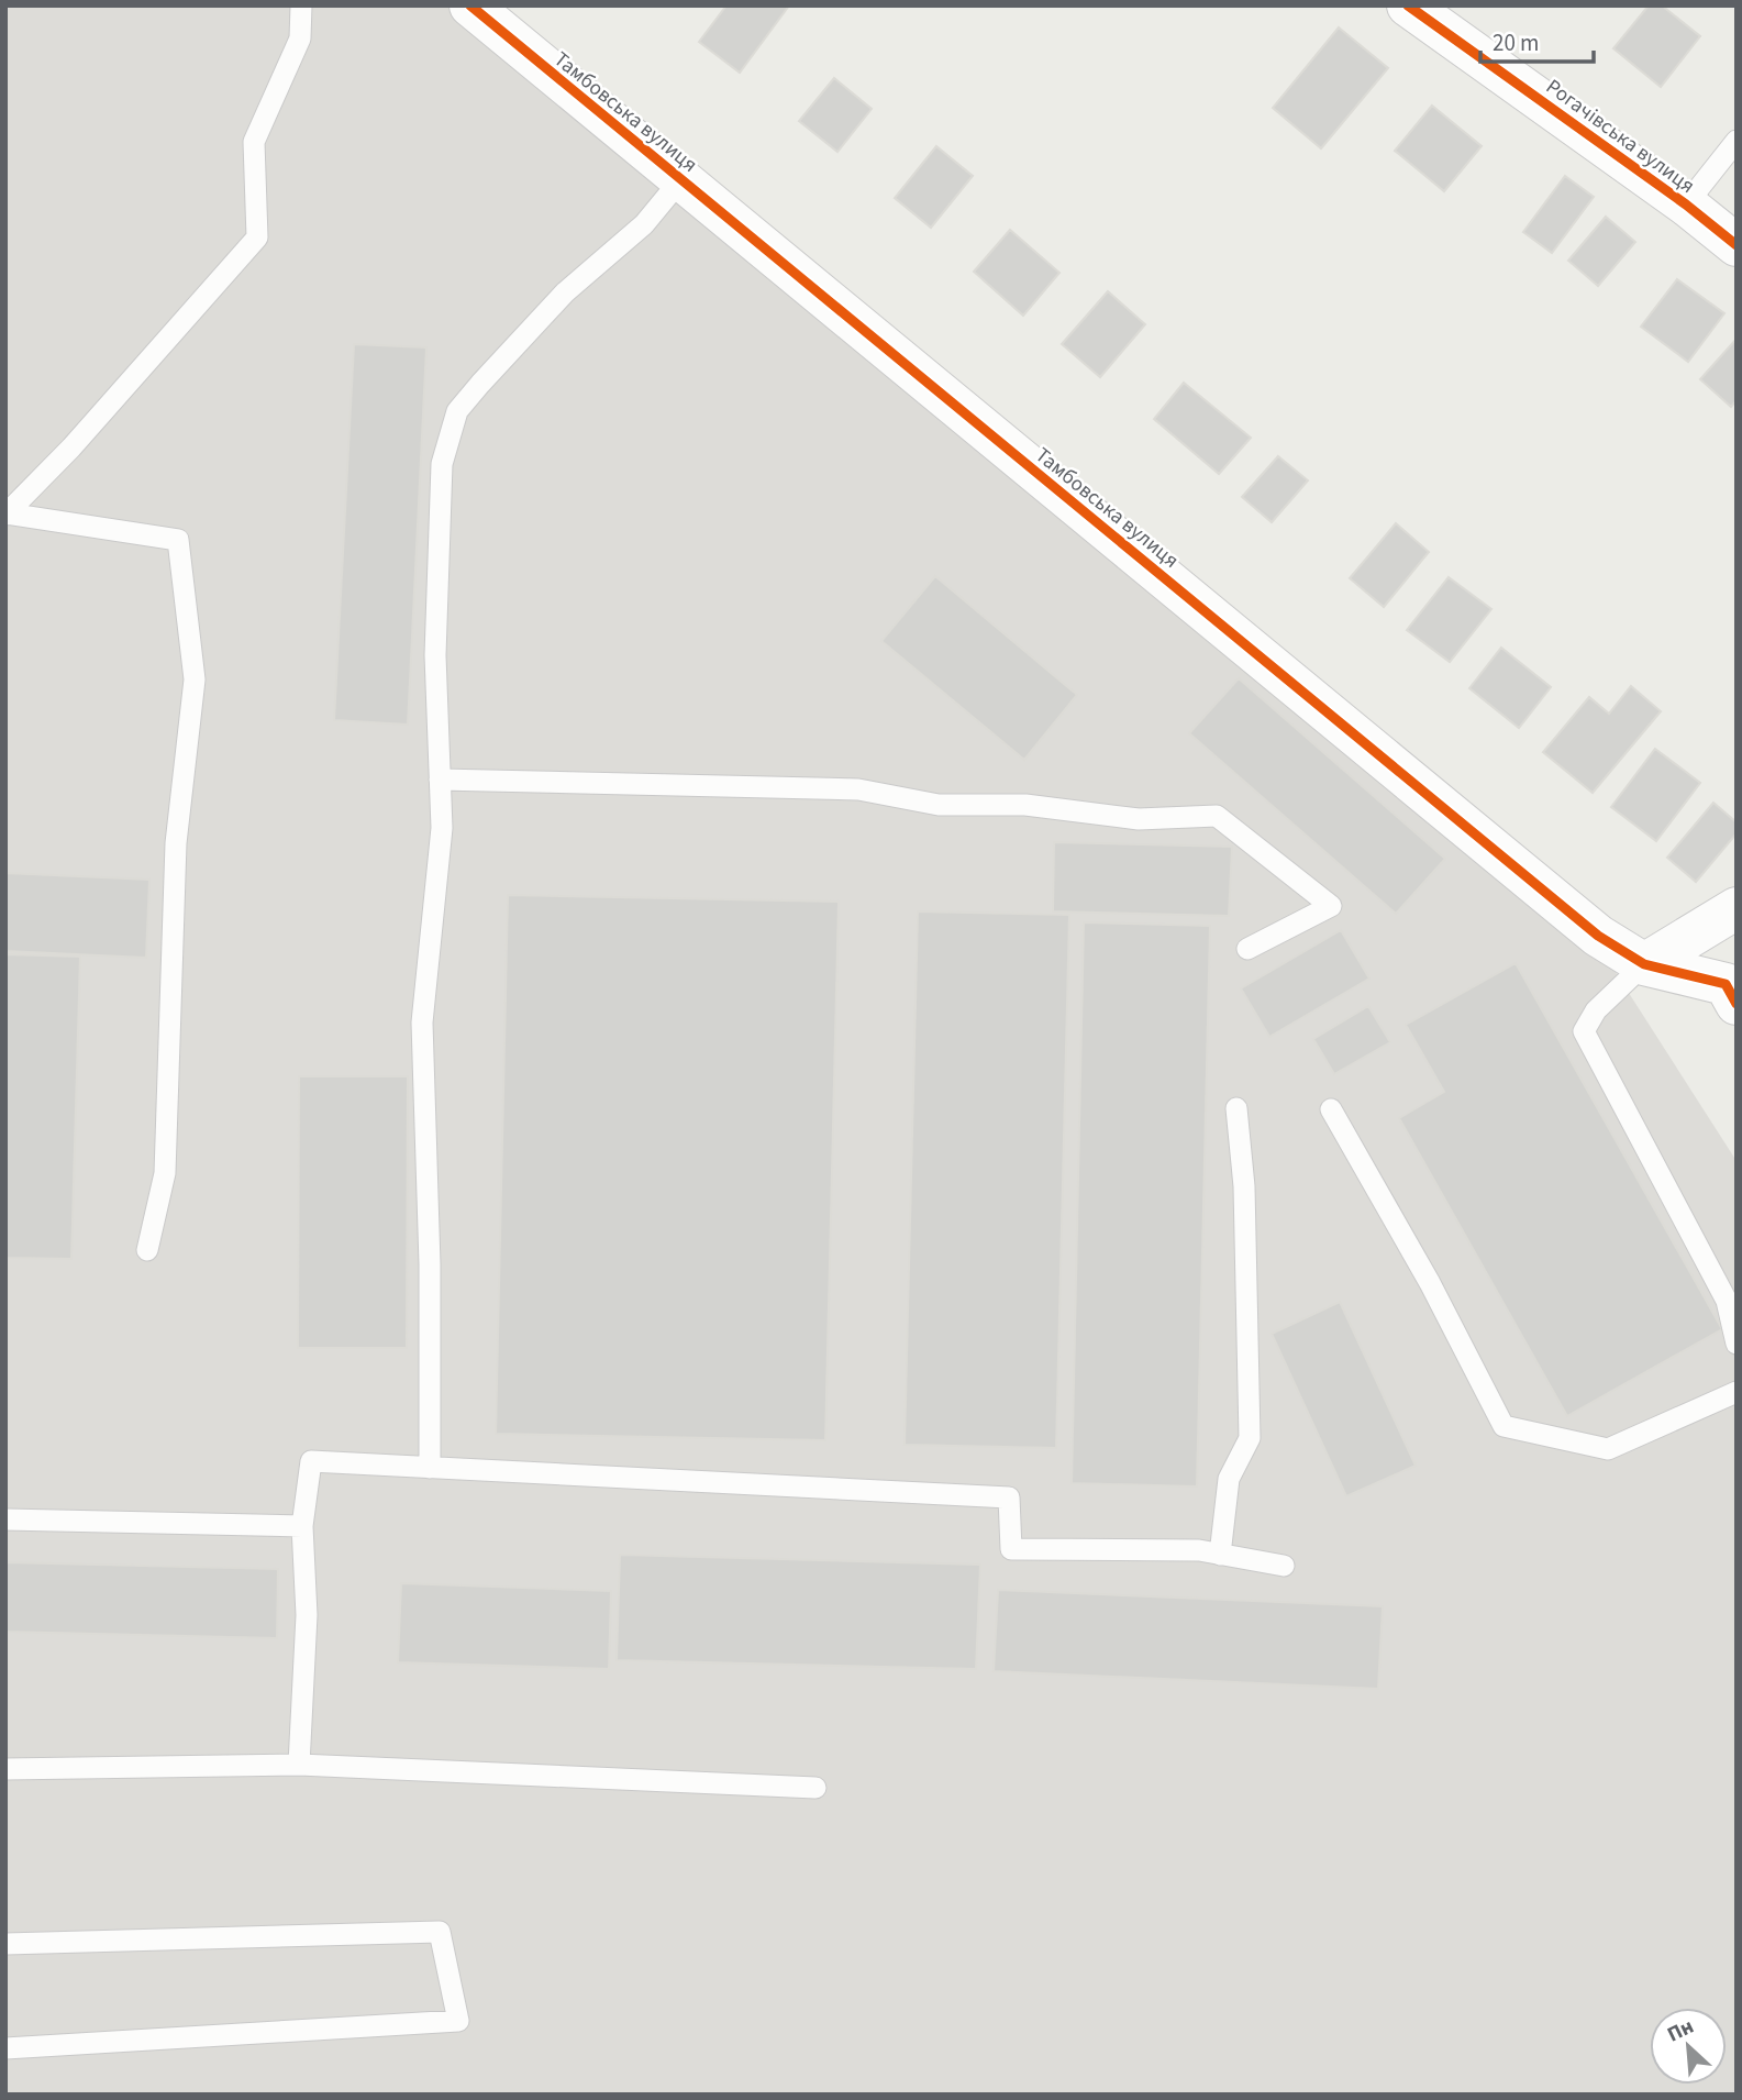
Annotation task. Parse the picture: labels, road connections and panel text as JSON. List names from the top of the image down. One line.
{"streets":{"street":["Тамбовська вулиця","Рогачівська вулиця"]},"scale_bar":"20 m","north":"top left"}
